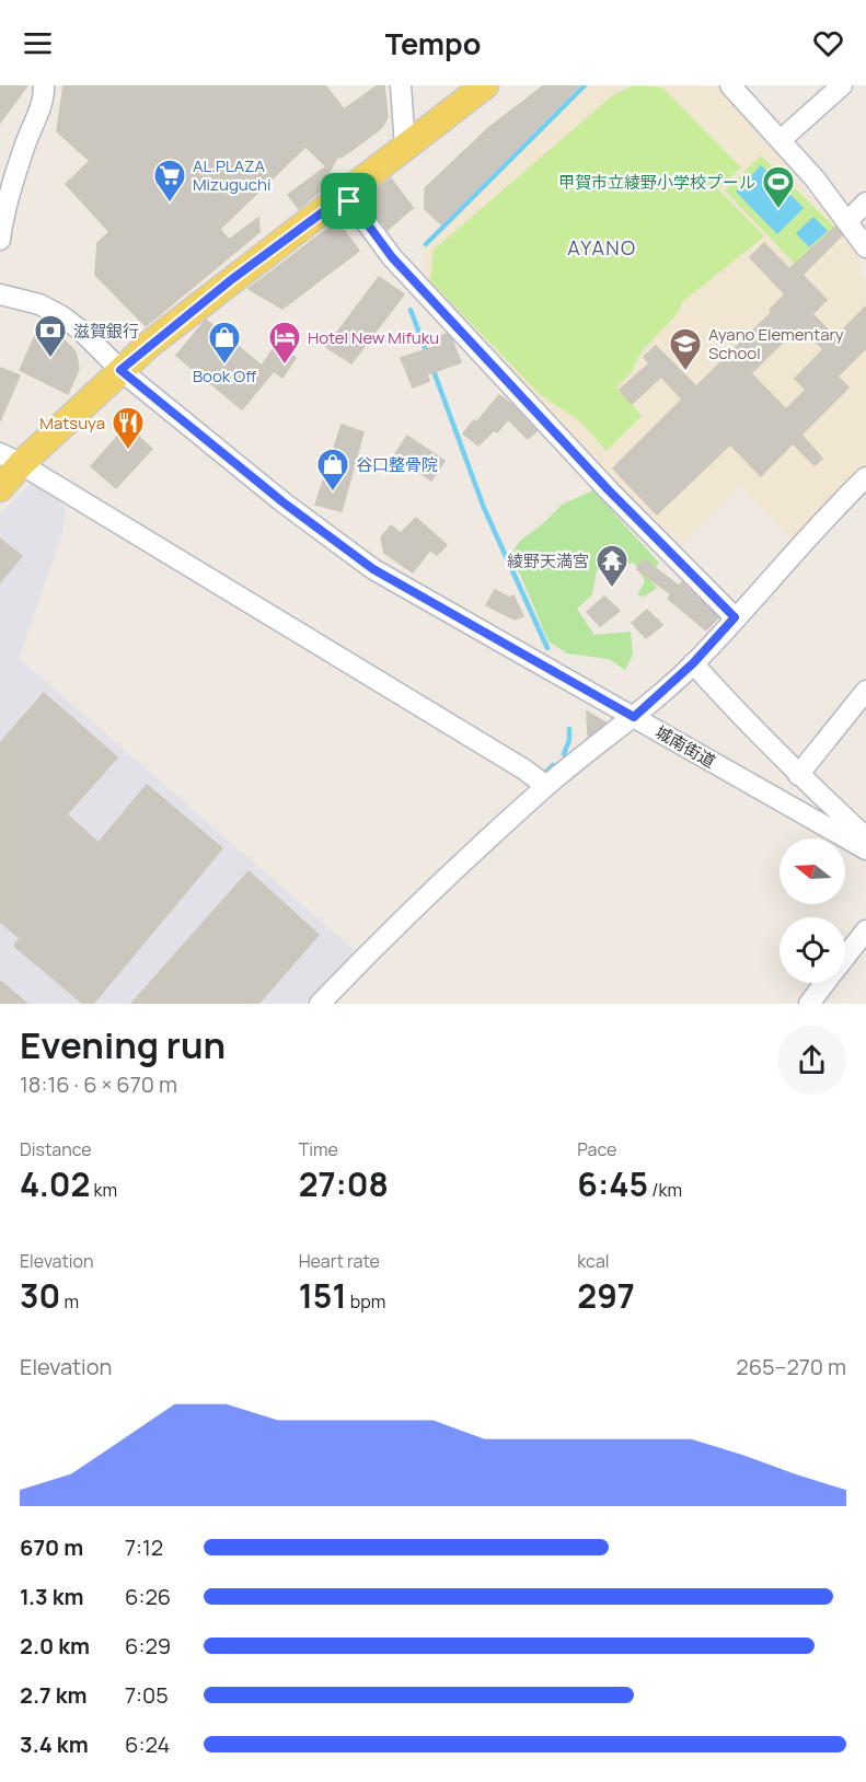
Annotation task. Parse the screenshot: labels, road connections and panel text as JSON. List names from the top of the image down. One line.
{"streets":{"street":["城南街道"]},"districts":["AYANO"],"places":{"supermarket":["AL.PLAZA Mizuguchi"],"sports":["甲賀市立綾野小学校プール"],"bank":["滋賀銀行"],"shop":["Book Off","谷口整骨院"],"hotel":["Hotel New Mifuku"],"school or university":["Ayano Elementary School"],"restaurant":["Matsuya"],"temple":["綾野天満宮"]},"north":"left","page":{"header":"Tempo","heading":["Evening run","18:16 · 6 × 670 m"],"stats":[["Distance","4.02 km"],["Time","27:08"],["Pace","6:45 /km"],["Elevation","30 m"],["Heart rate","151 bpm"],["kcal","297"]],"chart":["Elevation","265–270 m"],"list":[{"name":"670 m","note":"7:12"},{"name":"1.3 km","note":"6:26"},{"name":"2.0 km","note":"6:29"},{"name":"2.7 km","note":"7:05"},{"name":"3.4 km","note":"6:24"}]}}
